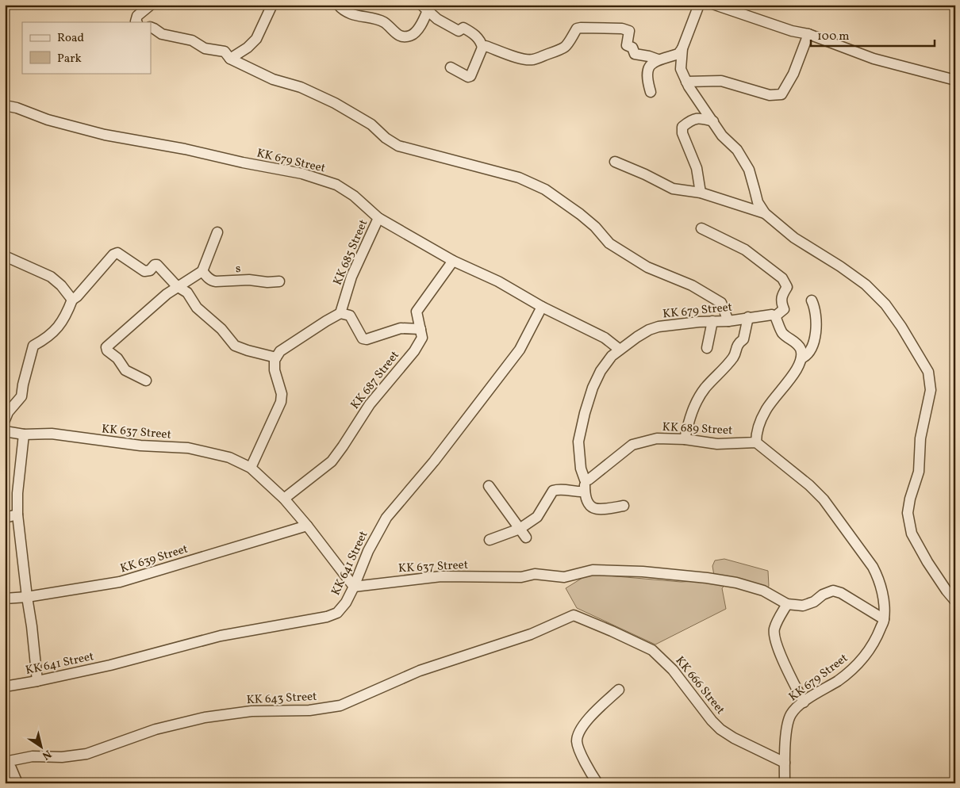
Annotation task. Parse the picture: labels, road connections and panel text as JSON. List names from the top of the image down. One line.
{"streets":{"street":["KK 679 Street","KK 685 Street","s","KK 687 Street","KK 689 Street","KK 637 Street","KK 639 Street","KK 641 Street","KK 666 Street","KK 643 Street"]},"crossings":[["KK 679 Street","KK 685 Street"],["KK 679 Street","KK 687 Street"],["KK 679 Street","KK 689 Street"],["KK 679 Street","KK 637 Street"],["KK 679 Street","KK 641 Street"],["KK 679 Street","KK 666 Street"],["KK 687 Street","KK 637 Street"],["KK 637 Street","KK 639 Street"],["KK 637 Street","KK 641 Street"],["KK 666 Street","KK 643 Street"]],"legend":["Road","Park"],"scale_bar":"100 m","north":"bottom right"}
